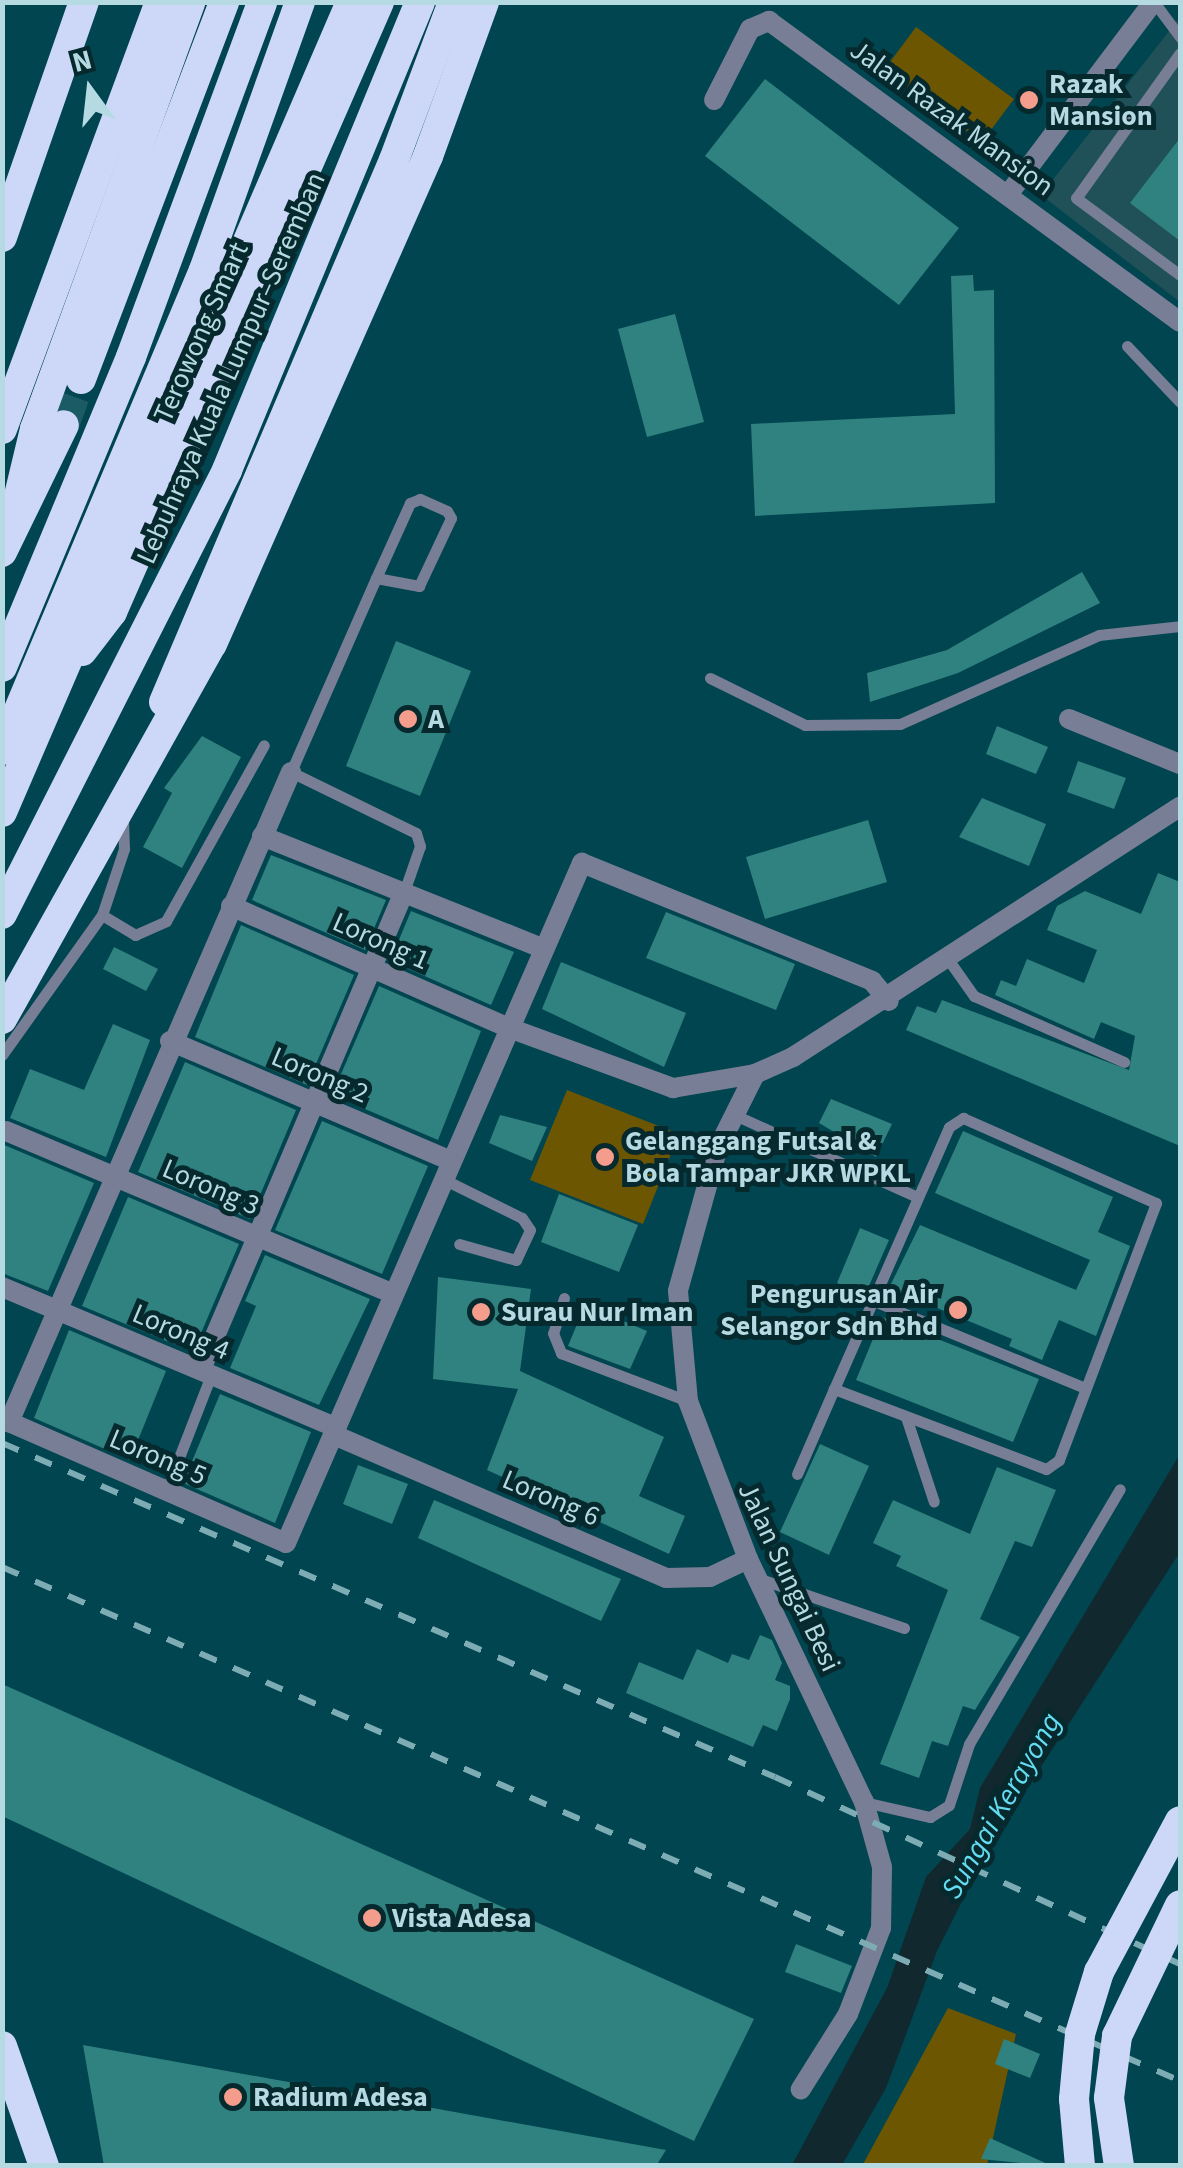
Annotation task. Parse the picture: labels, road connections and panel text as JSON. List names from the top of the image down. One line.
{"streets":{"highway":["Terowong Smart","Lebuhraya Kuala Lumpur–Seremban"],"street":["Jalan Razak Mansion","Lorong 1","Lorong 2","Lorong 3","Lorong 4","Lorong 5","Lorong 6","Jalan Sungai Besi"]},"crossings":[["Lorong 4","Lorong 5"],["Lorong 4","Lorong 6"],["Lorong 5","Lorong 6"],["Lorong 6","Jalan Sungai Besi"]],"water":["Sungai Kerayong"],"places":["Razak Mansion","A","Gelanggang Futsal & Bola Tampar JKR WPKL","Pengurusan Air Selangor Sdn Bhd","Surau Nur Iman","Vista Adesa","Radium Adesa"],"north":"top"}
